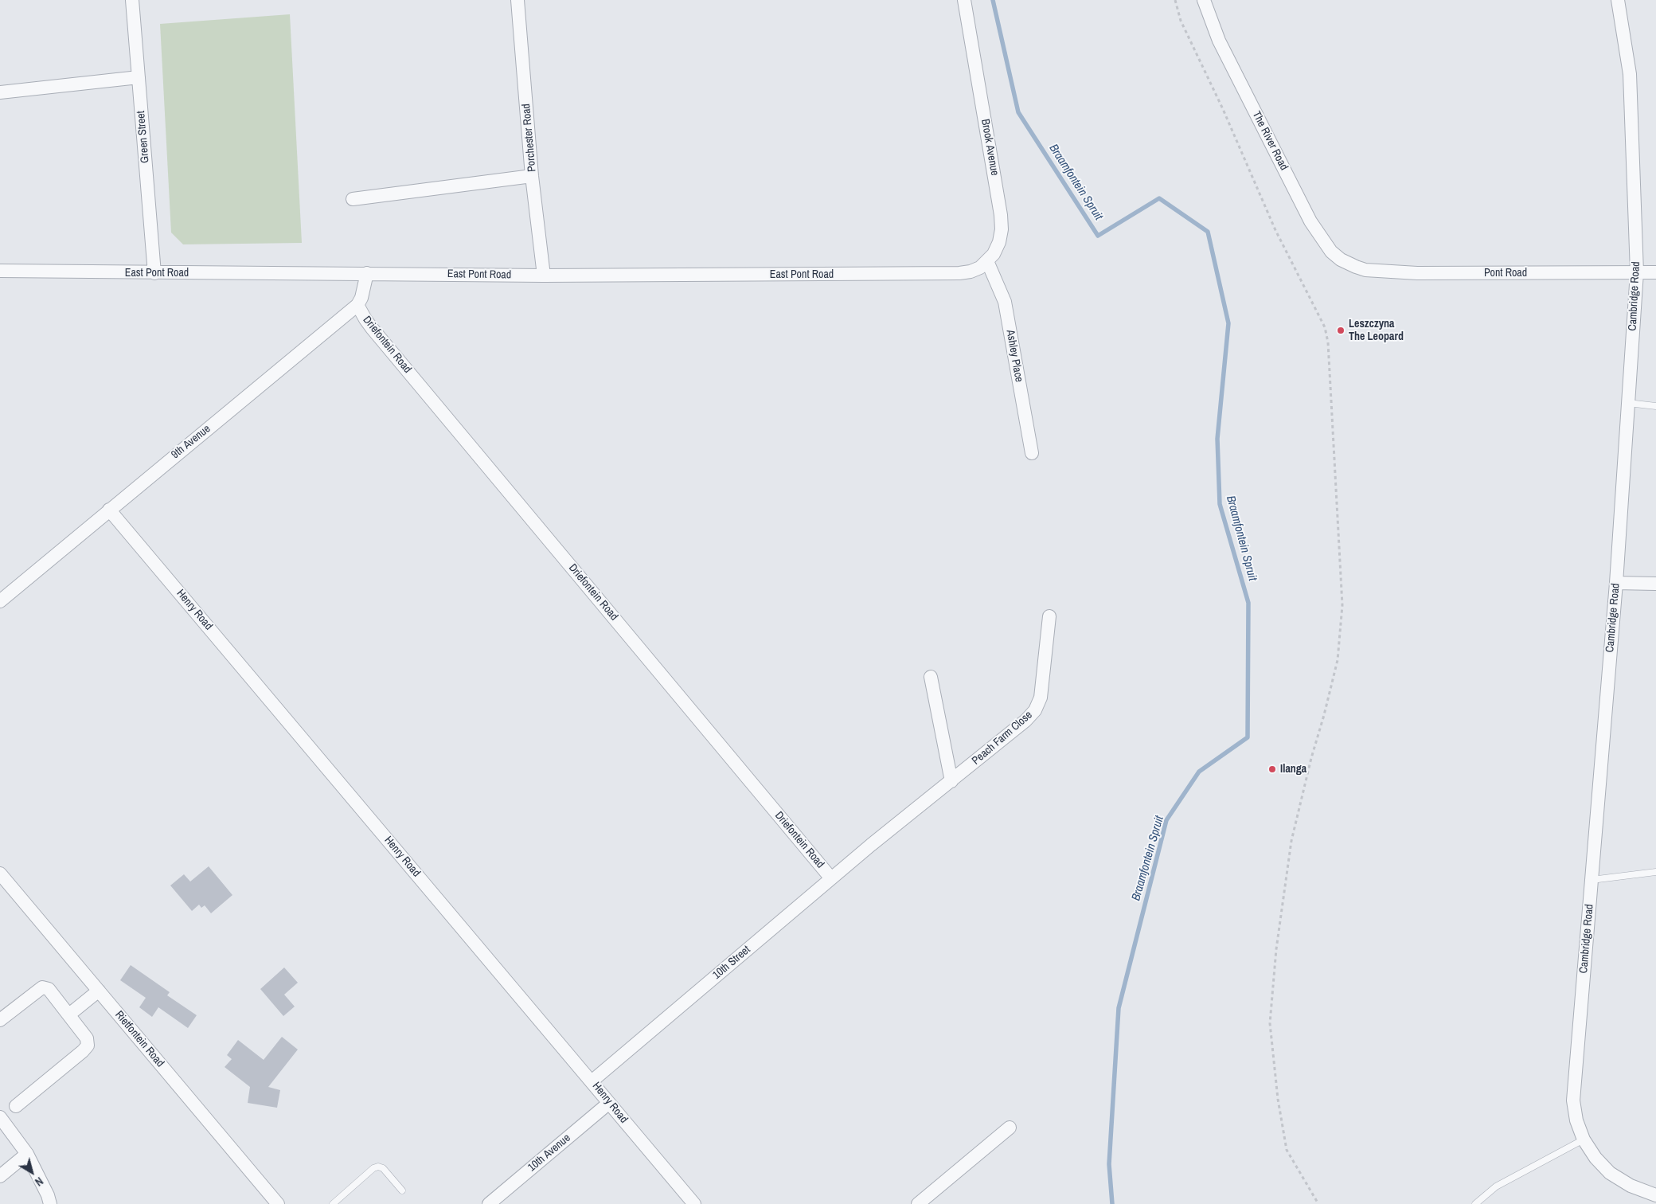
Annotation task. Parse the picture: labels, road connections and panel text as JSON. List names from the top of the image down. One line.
{"streets":{"street":["Green Street","Porchester Road","The River Road","Brook Avenue","East Pont Road","Pont Road","Cambridge Road","Driefontein Road","Ashley Place","9th Avenue","Henry Road","Peach Farm Close","10th Street","Rietfontein Road","10th Avenue"]},"crossings":[["Green Street","East Pont Road"],["Porchester Road","East Pont Road"],["The River Road","Pont Road"],["Brook Avenue","East Pont Road"],["Brook Avenue","Ashley Place"],["Pont Road","Cambridge Road"],["Driefontein Road","9th Avenue"],["Driefontein Road","10th Street"],["9th Avenue","Henry Road"],["Henry Road","10th Street"],["Henry Road","10th Avenue"],["Peach Farm Close","10th Street"]],"water":["Braamfontein Spruit"],"places":["Leszczyna The Leopard","Ilanga"],"north":"bottom right"}
